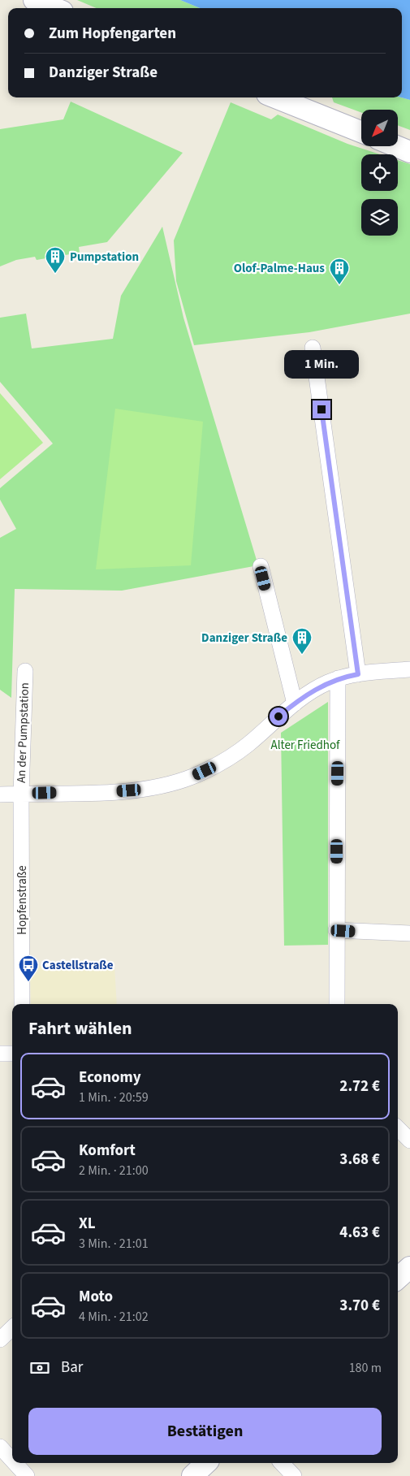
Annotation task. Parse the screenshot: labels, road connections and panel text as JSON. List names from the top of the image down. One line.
{"streets":{"street":["An der Pumpstation","Hopfenstraße"]},"crossings":[["An der Pumpstation","Hopfenstraße"]],"parks":["Alter Friedhof"],"places":{"building":["Pumpstation","Olof-Palme-Haus","Danziger Straße"],"bus stop":["Castellstraße"]},"north":"bottom left","page":{"banner":["Zum Hopfengarten","Danziger Straße"],"bubble":"1 Min.","heading":"Fahrt wählen","list":[{"name":"Economy","note":"1 Min. · 20:59","value":"2.72 €"},{"name":"Komfort","note":"2 Min. · 21:00","value":"3.68 €"},{"name":"XL","note":"3 Min. · 21:01","value":"4.63 €"},{"name":"Moto","note":"4 Min. · 21:02","value":"3.70 €"}],"pay":["Bar","180 m"],"buttons":"Bestätigen"}}
